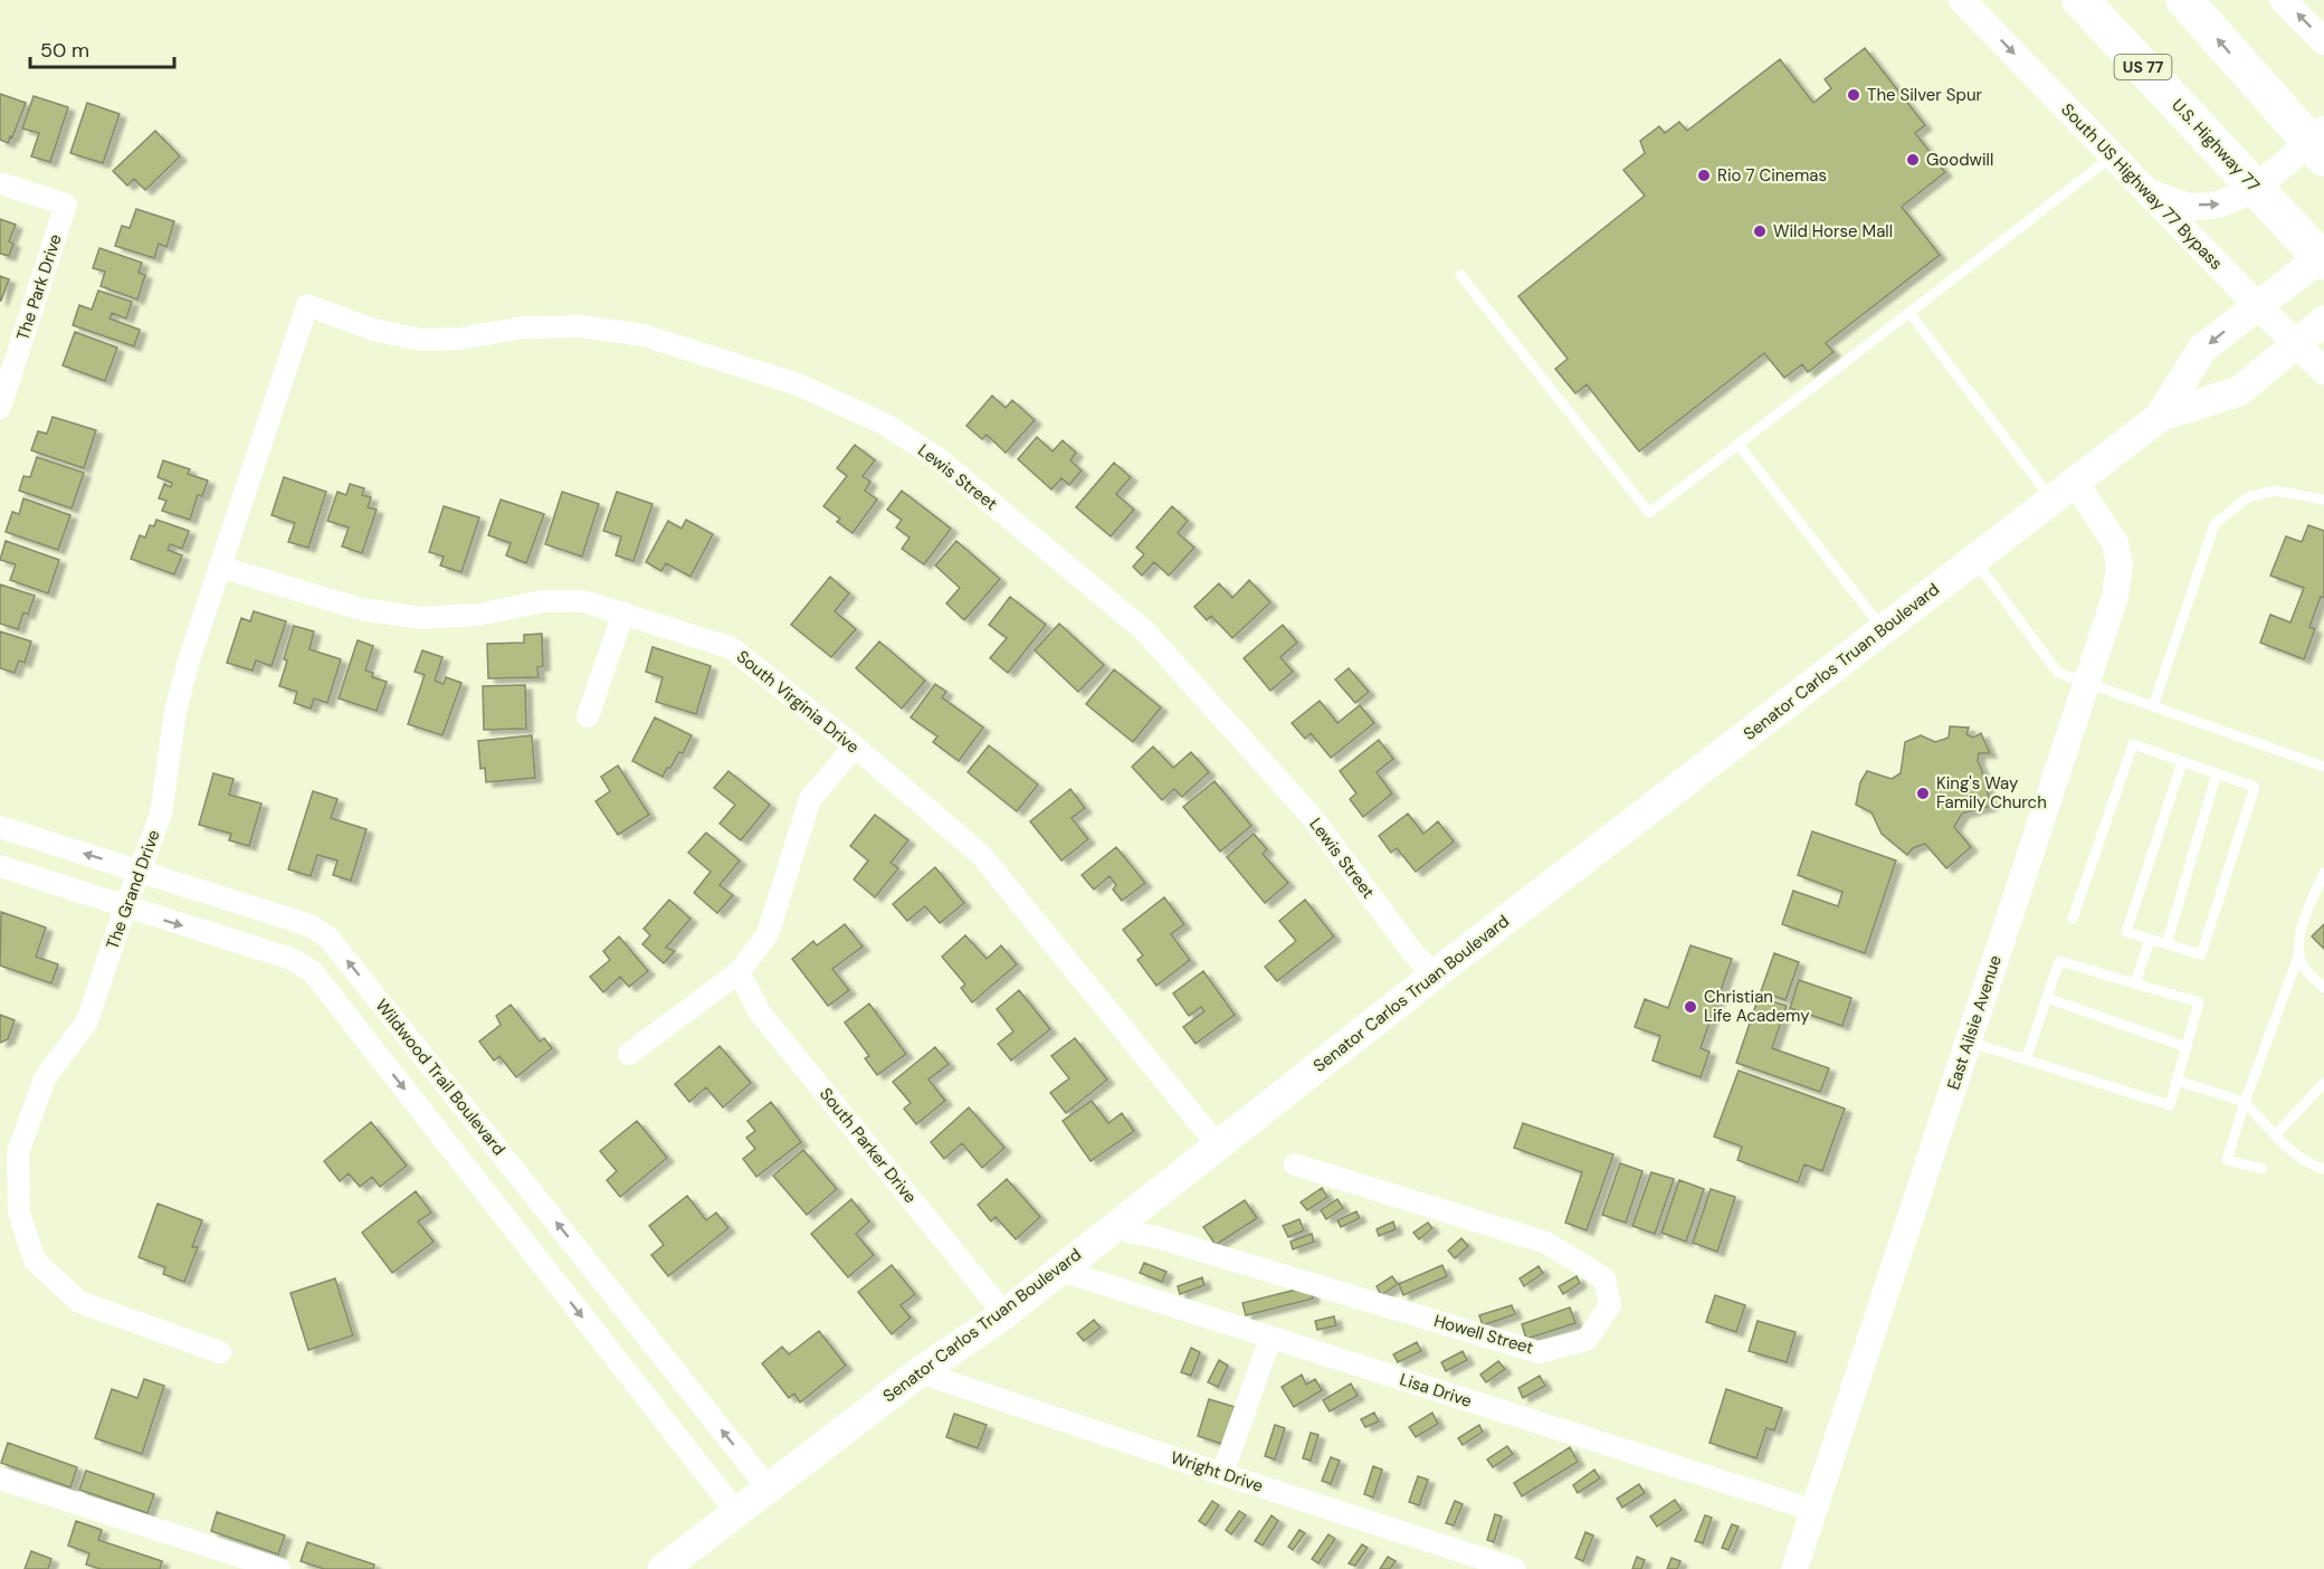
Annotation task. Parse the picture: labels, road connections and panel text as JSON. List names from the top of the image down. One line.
{"streets":{"highway":["US 77","U.S. Highway 77"],"main road":["Senator Carlos Truan Boulevard"],"street":["South US Highway 77 Bypass","The Park Drive","Lewis Street","South Virginia Drive","The Grand Drive","East Ailsie Avenue","Wildwood Trail Boulevard","South Parker Drive","Howell Street","Lisa Drive","Wright Drive"]},"crossings":[["South US Highway 77 Bypass","Senator Carlos Truan Boulevard"],["Lewis Street","Senator Carlos Truan Boulevard"],["Lewis Street","The Grand Drive"],["Senator Carlos Truan Boulevard","South Virginia Drive"],["Senator Carlos Truan Boulevard","East Ailsie Avenue"],["Senator Carlos Truan Boulevard","Wildwood Trail Boulevard"],["Senator Carlos Truan Boulevard","South Parker Drive"],["Senator Carlos Truan Boulevard","Howell Street"],["Senator Carlos Truan Boulevard","Lisa Drive"],["Senator Carlos Truan Boulevard","Wright Drive"],["South Virginia Drive","The Grand Drive"],["The Grand Drive","Wildwood Trail Boulevard"],["East Ailsie Avenue","Lisa Drive"]],"one_way":["South US Highway 77 Bypass"],"places":["The Silver Spur","Goodwill","Rio 7 Cinemas","Wild Horse Mall","King's Way Family Church","Christian Life Academy"],"scale_bar":"50 m"}
